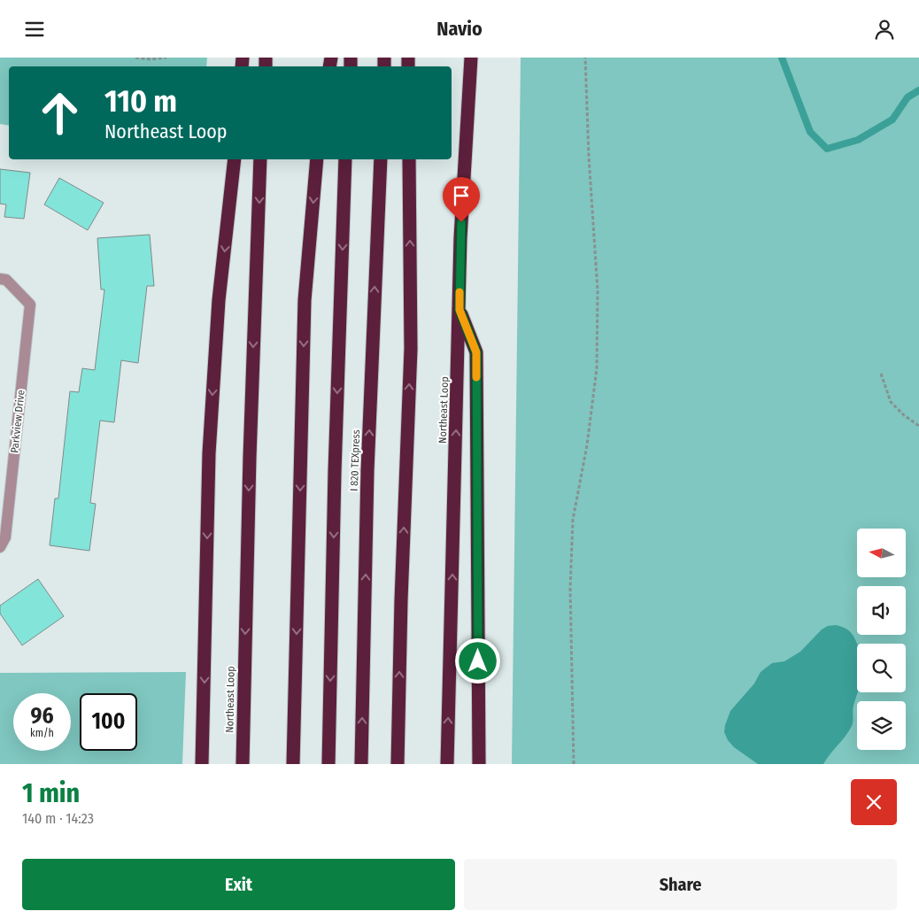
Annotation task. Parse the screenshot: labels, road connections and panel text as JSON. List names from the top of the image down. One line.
{"streets":{"highway":["Northeast Loop","I 820 TEXpress"],"street":["Parkview Drive"]},"north":"left","page":{"header":"Navio","turn":["110 m","Northeast Loop"],"speed":"96 km/h","limit":"100","heading":["1 min","140 m · 14:23"],"buttons":["Exit","Share"]}}
